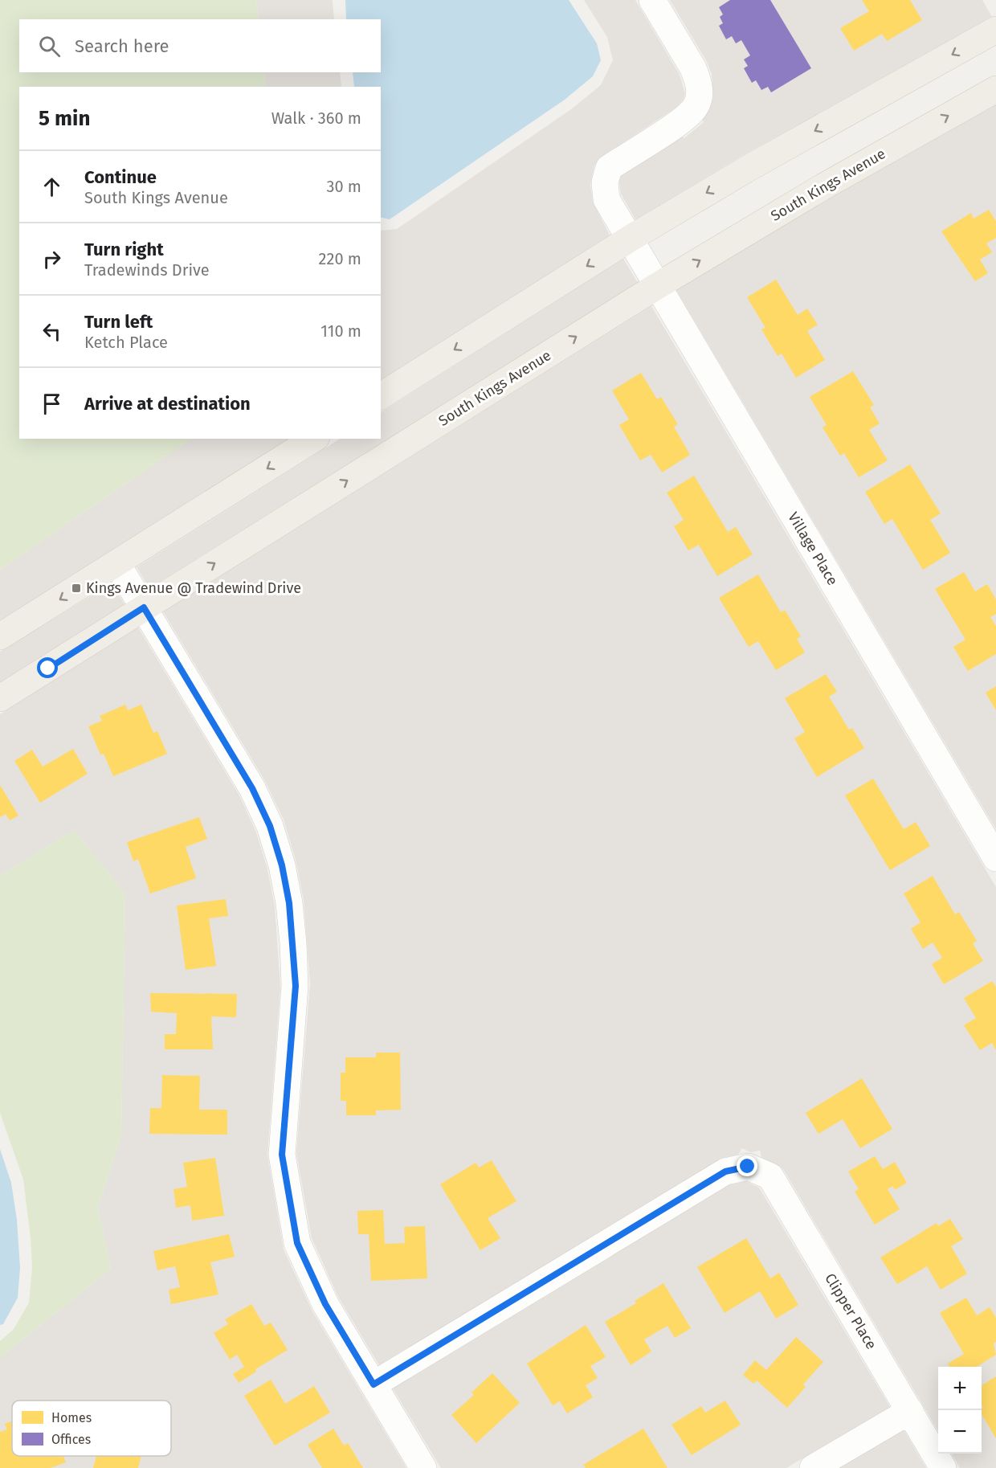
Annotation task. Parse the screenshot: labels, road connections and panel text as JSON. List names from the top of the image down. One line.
{"streets":{"main road":["South Kings Avenue"],"street":["Village Place","Clipper Place"]},"crossings":[["South Kings Avenue","Village Place"]],"places":{"transit":["Kings Avenue @ Tradewind Drive"]},"legend":["Homes","Offices"],"page":{"search":"Search here","heading":["5 min","Walk · 360 m"],"list":[["Continue","South Kings Avenue","30 m"],["Turn right","Tradewinds Drive","220 m"],["Turn left","Ketch Place","110 m"],"Arrive at destination"],"map_buttons":["+","−"]}}
